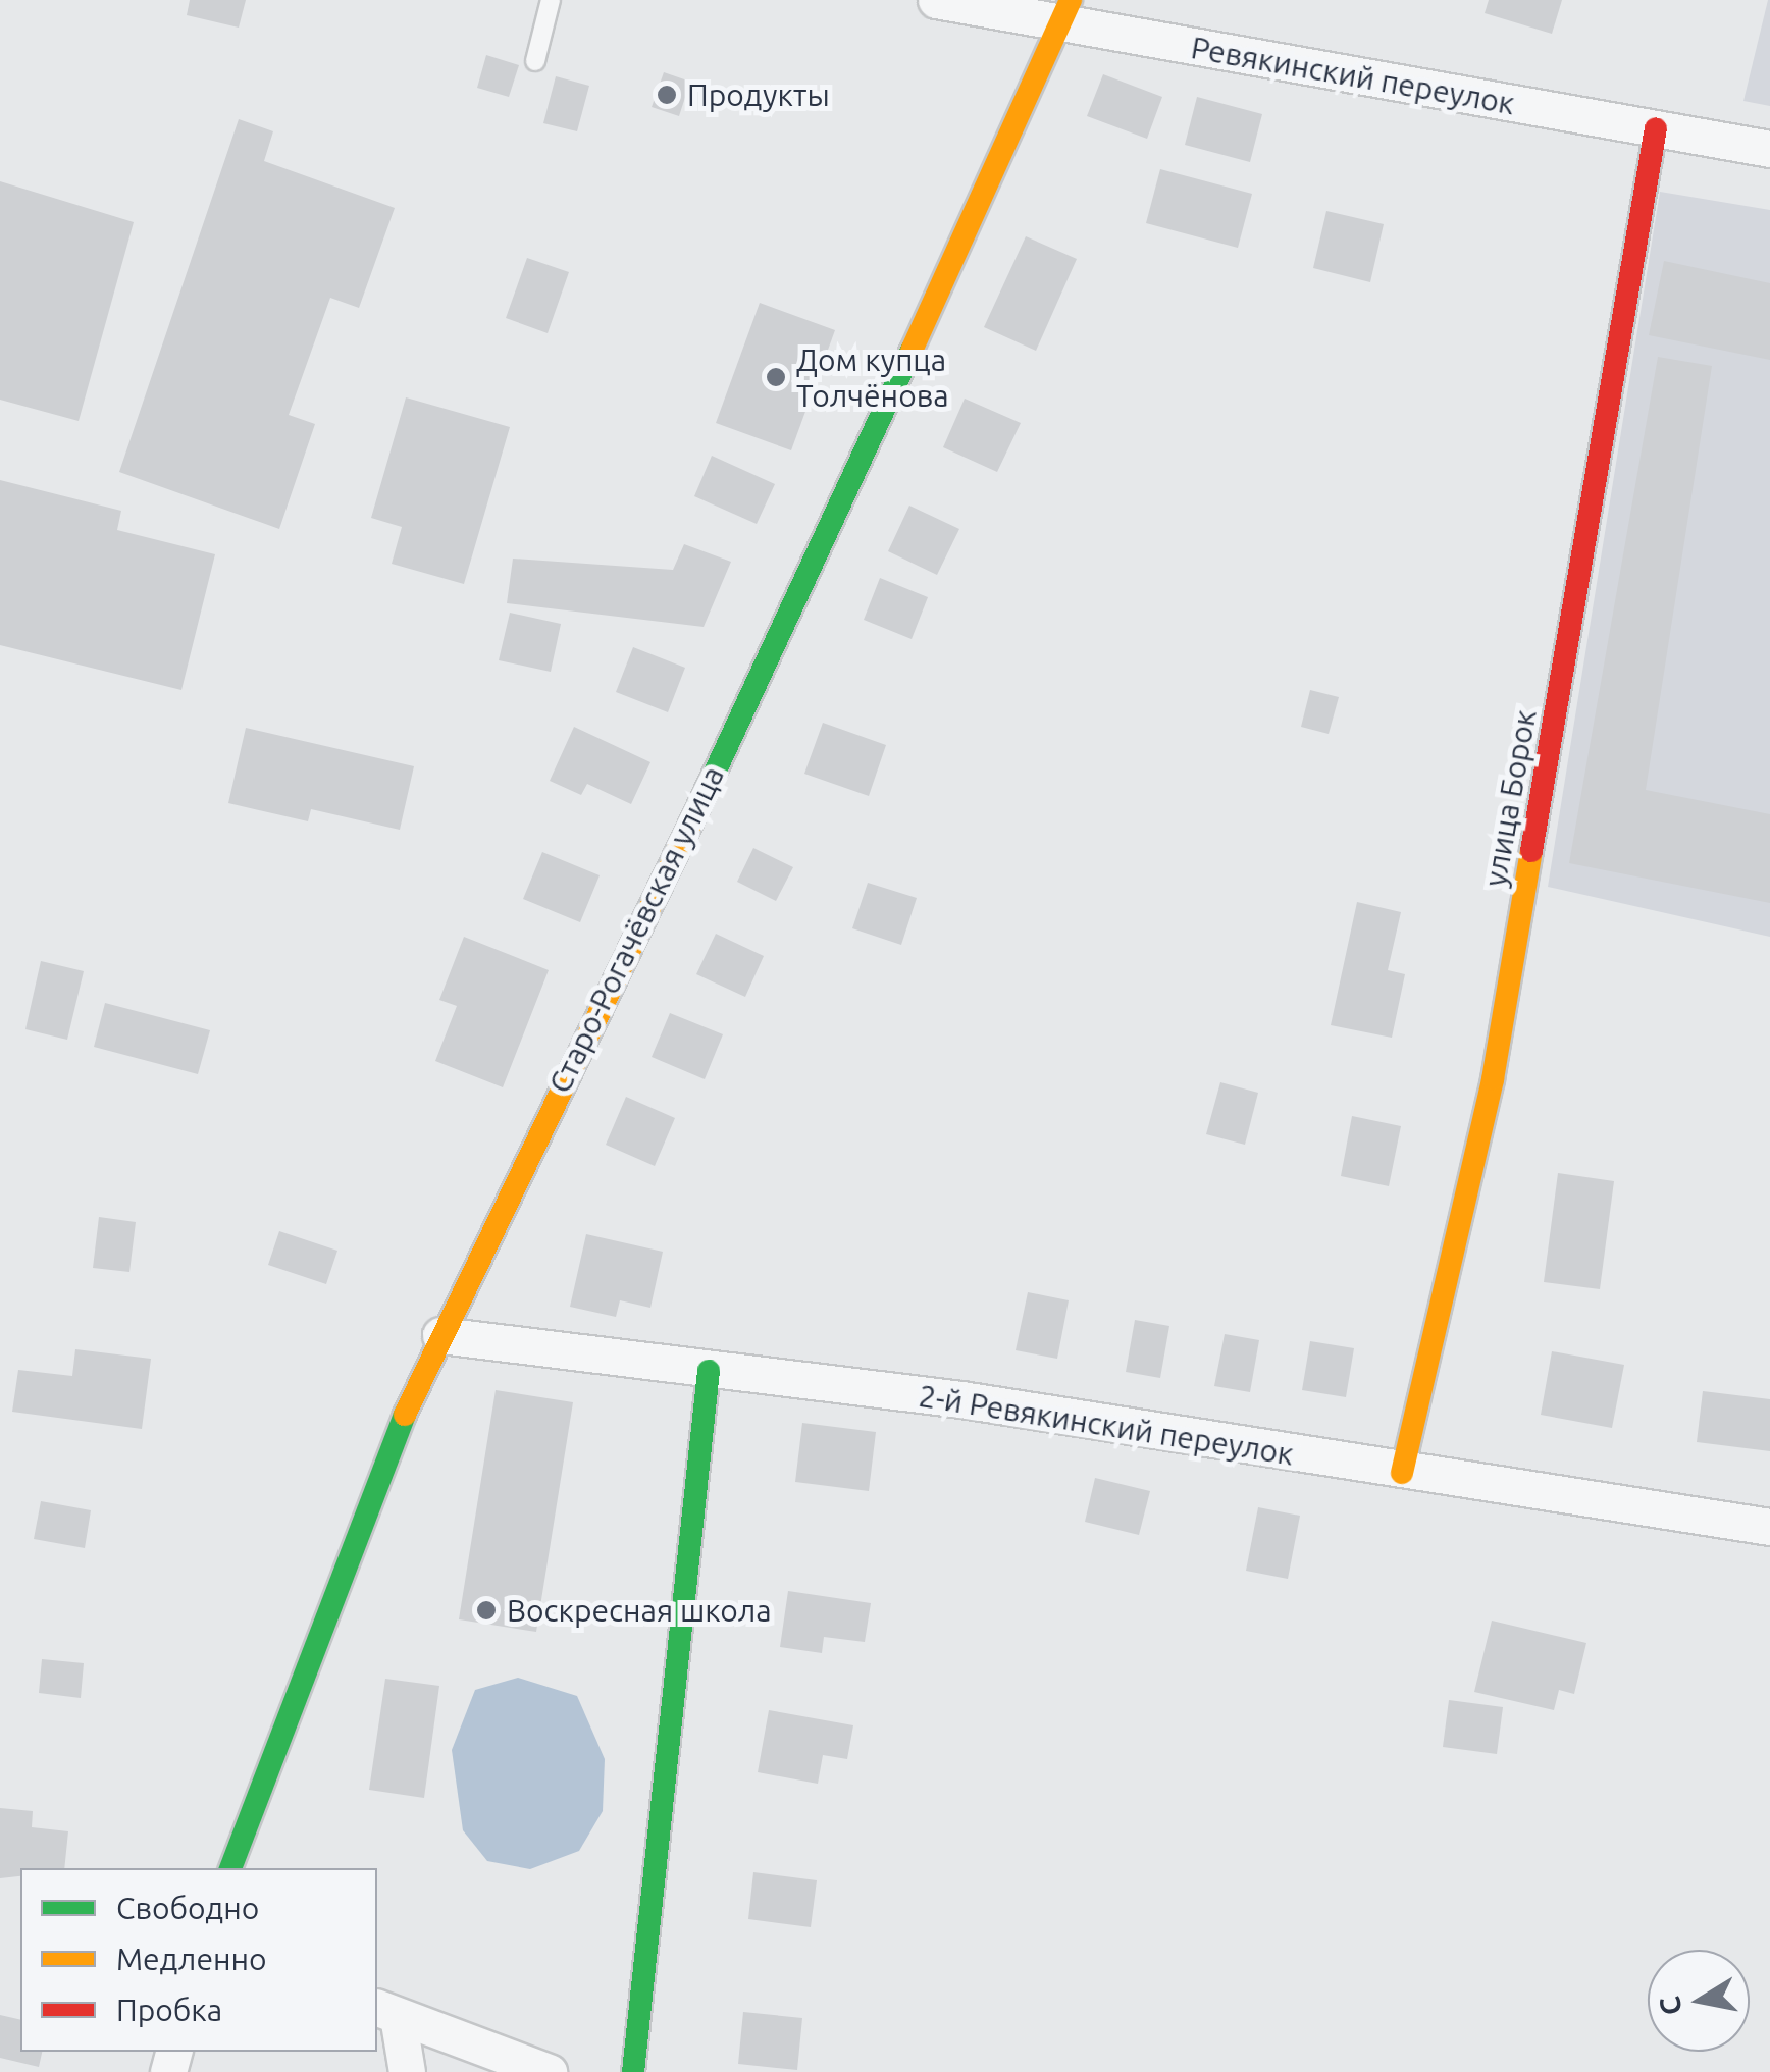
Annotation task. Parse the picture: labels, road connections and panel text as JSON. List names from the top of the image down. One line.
{"streets":{"street":["Ревякинский переулок","улица Борок","Старо-Рогачёвская улица","2-й Ревякинский переулок"]},"crossings":[["Ревякинский переулок","улица Борок"],["Ревякинский переулок","Старо-Рогачёвская улица"],["улица Борок","2-й Ревякинский переулок"],["Старо-Рогачёвская улица","2-й Ревякинский переулок"]],"places":["Продукты","Дом купца Толчёнова","Воскресная школа"],"legend":["Свободно","Медленно","Пробка"],"north":"left"}
